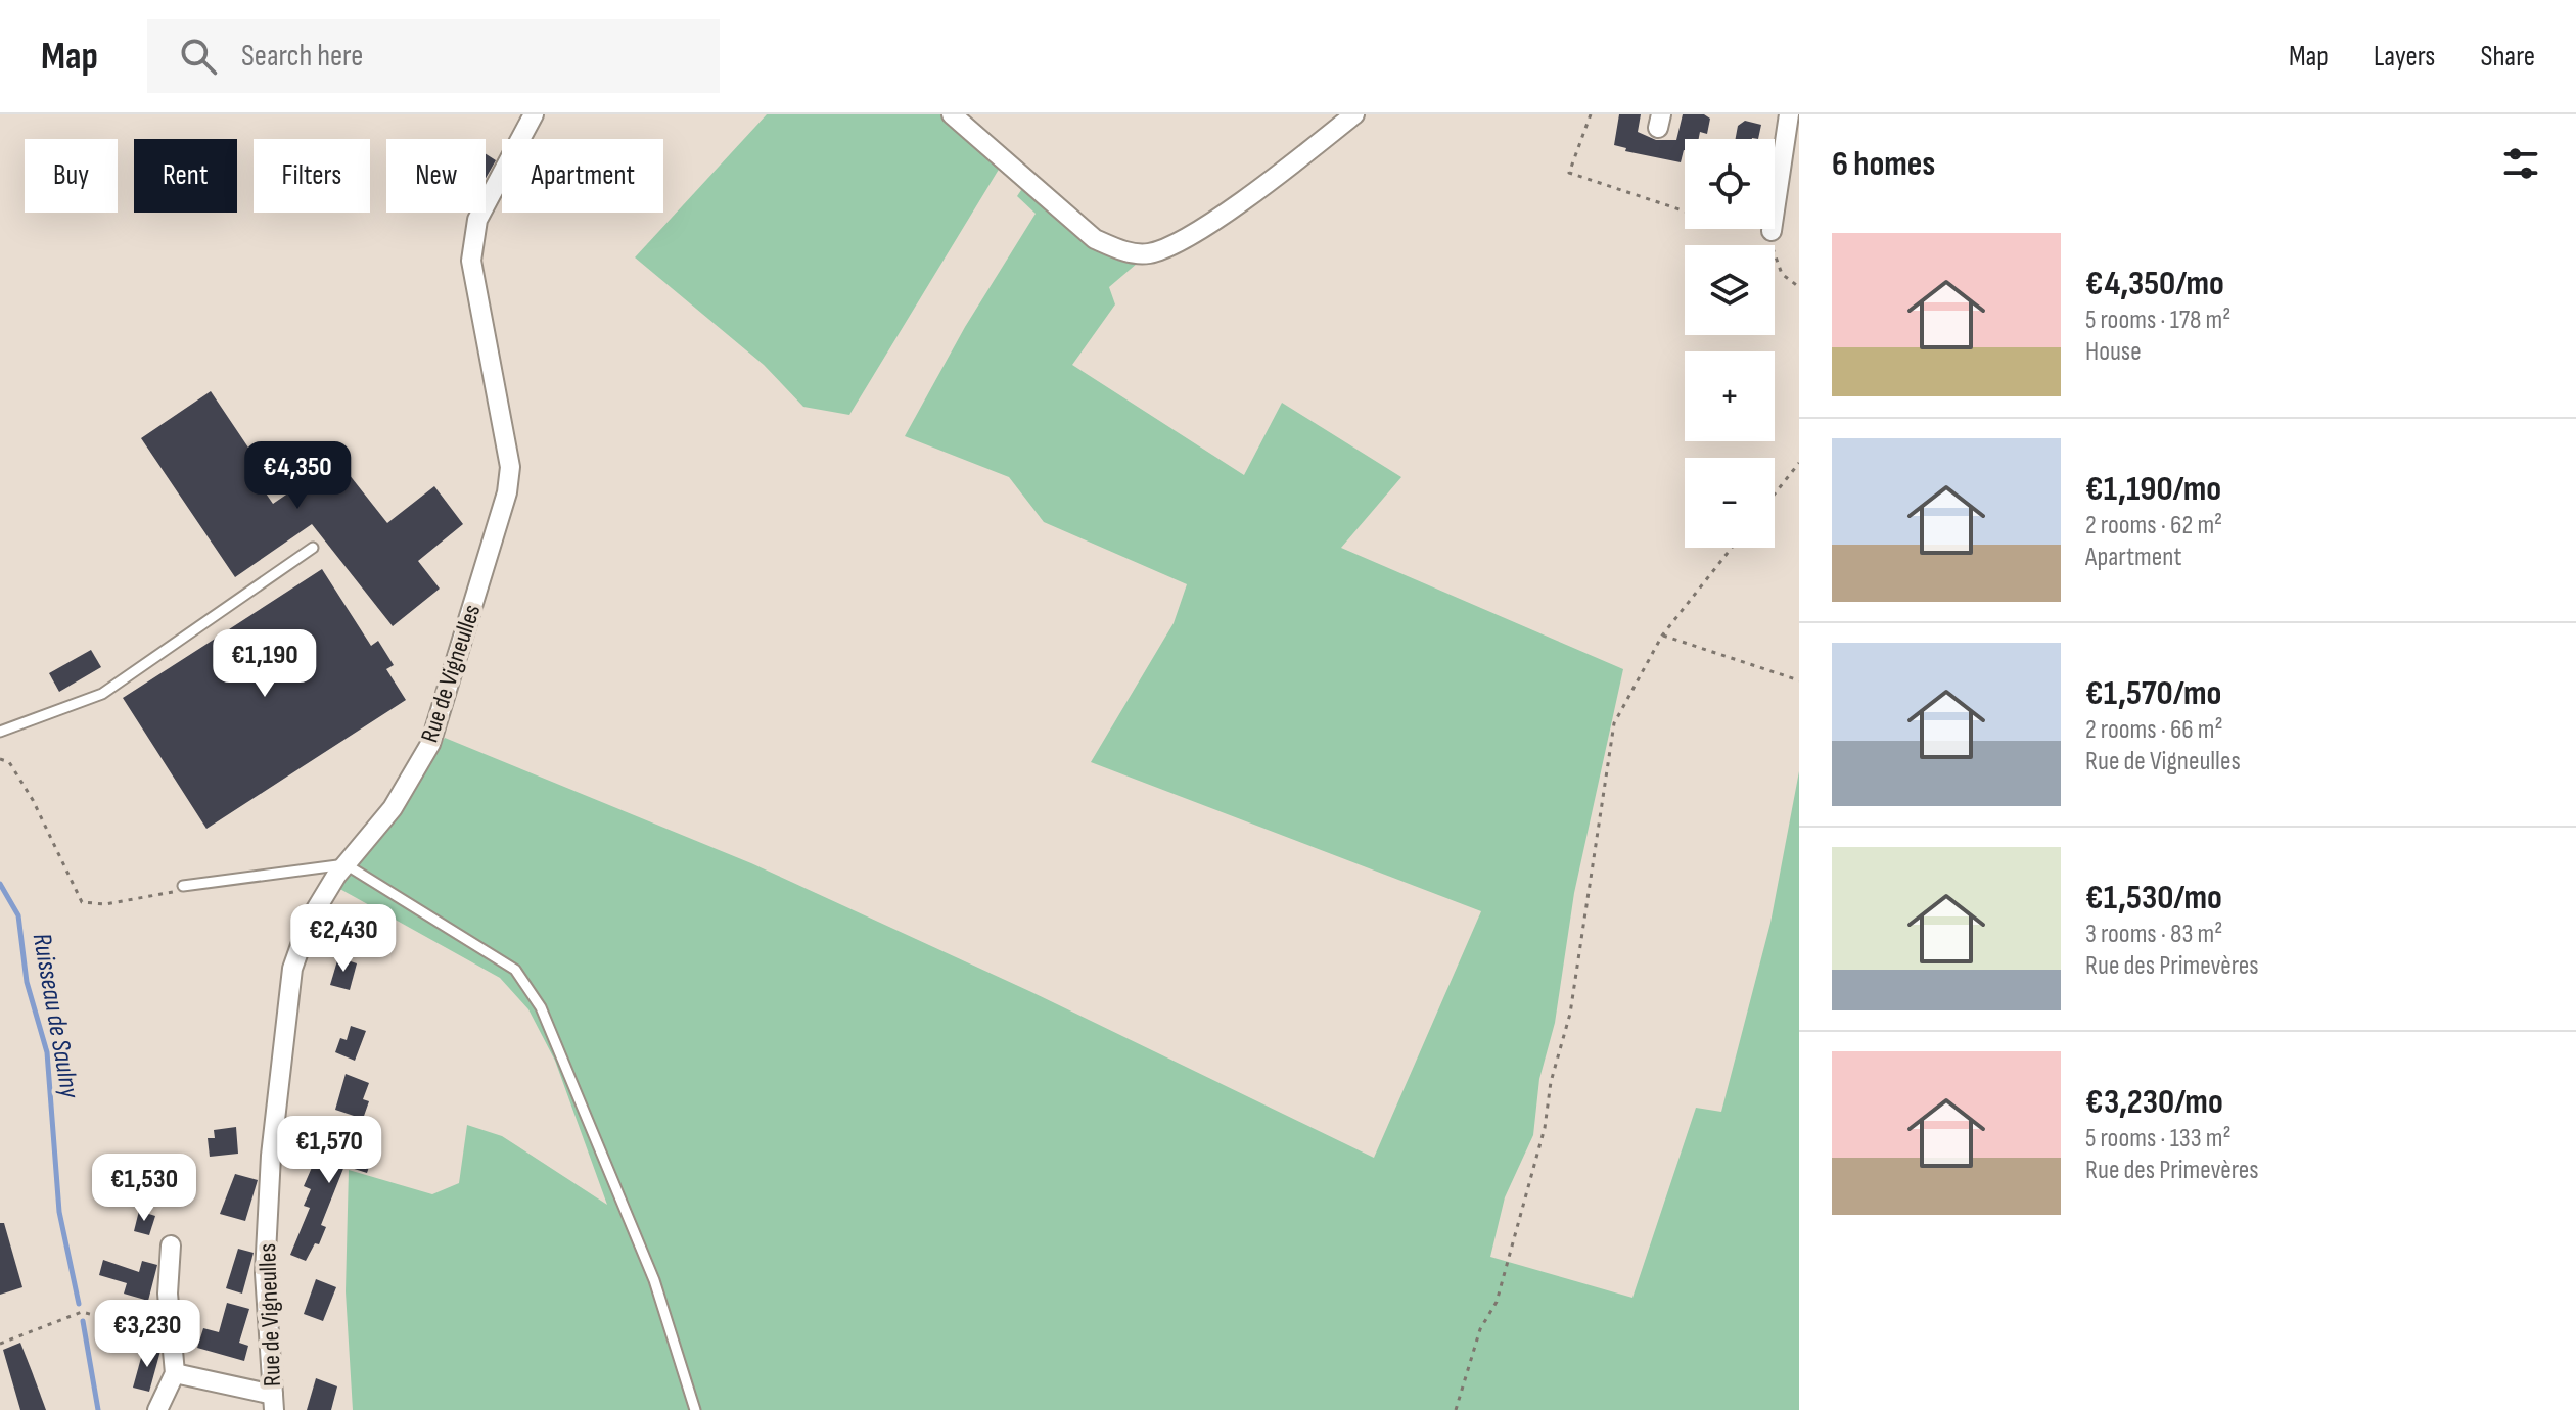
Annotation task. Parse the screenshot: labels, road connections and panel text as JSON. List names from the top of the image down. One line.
{"streets":{"street":["Rue de Vigneulles"]},"water":["Ruisseau de Saulny"],"page":{"header":"Map","search":"Search here","nav":["Map","Layers","Share"],"heading":"6 homes","map_buttons":["+","−"],"chip":["Buy","Rent","Filters","New","Apartment"],"list":[{"name":"€4,350/mo","note":"5 rooms · 178 m² · House"},{"name":"€1,190/mo","note":"2 rooms · 62 m² · Apartment"},{"name":"€1,570/mo","note":"2 rooms · 66 m² · Rue de Vigneulles"},{"name":"€1,530/mo","note":"3 rooms · 83 m² · Rue des Primevères"},{"name":"€3,230/mo","note":"5 rooms · 133 m² · Rue des Primevères"}],"price":["€4,350","€1,190","€2,430","€1,570","€1,530","€3,230"]}}
